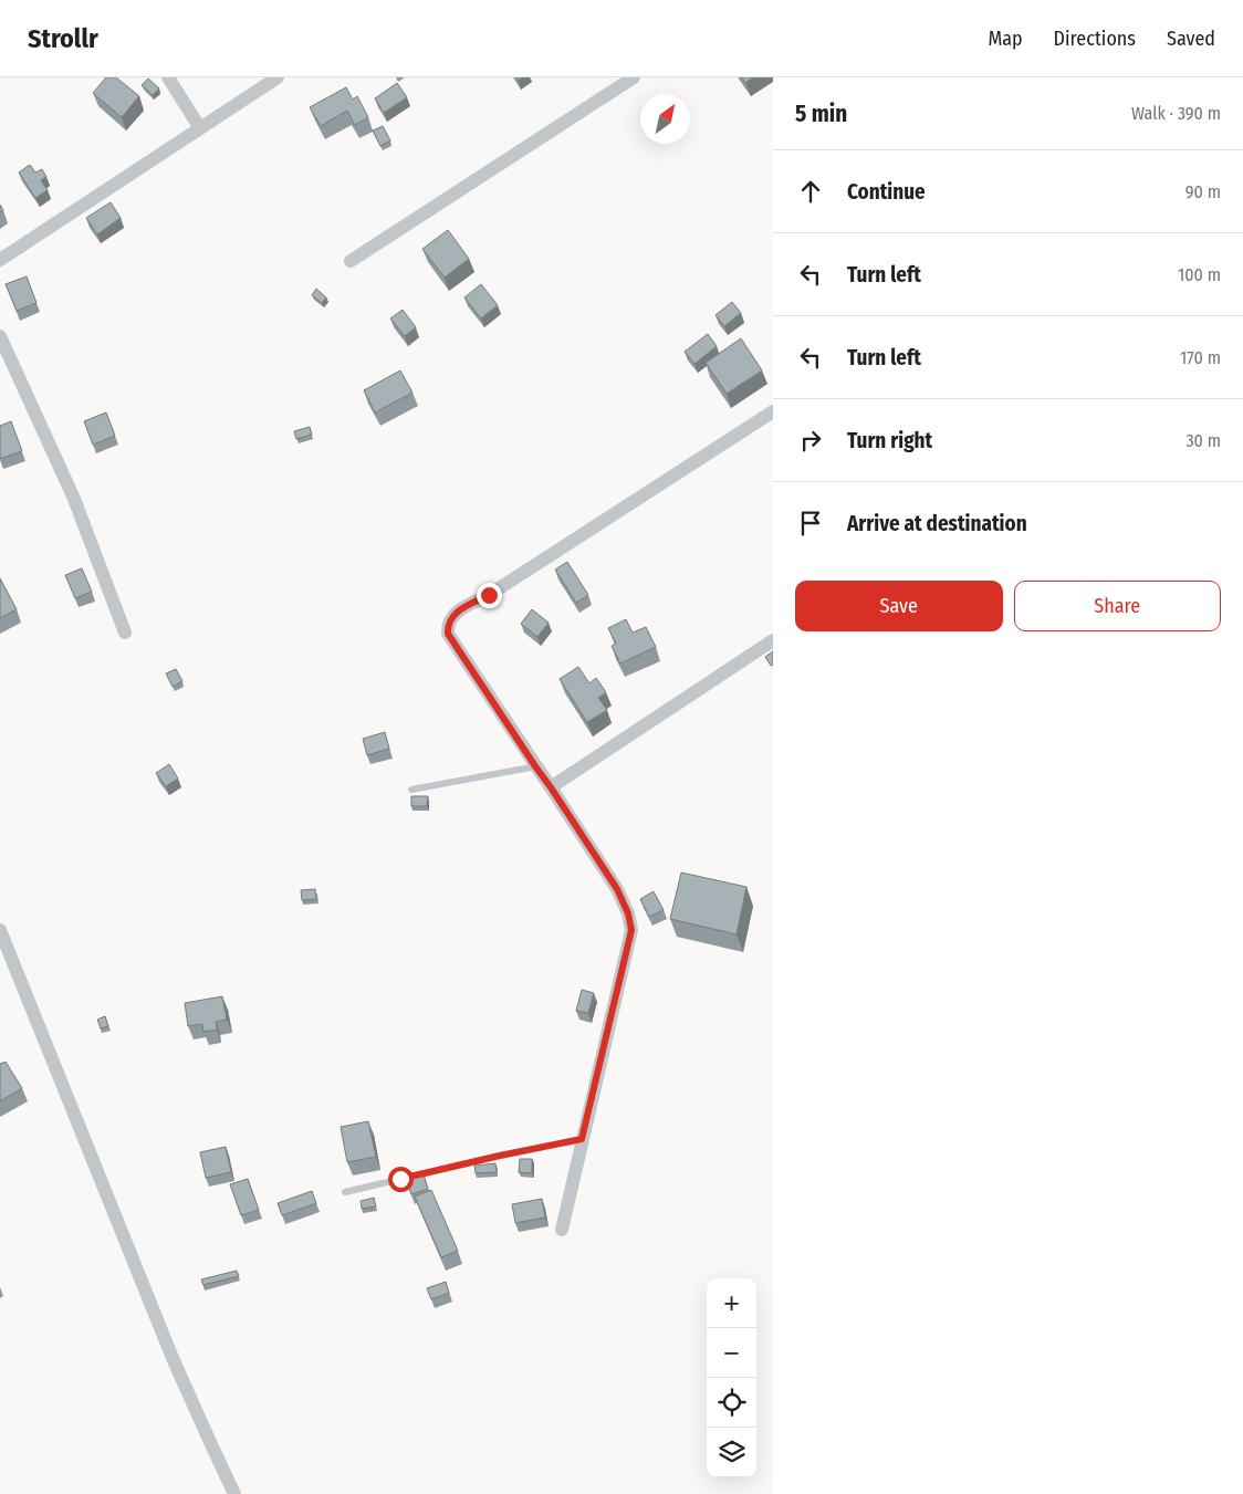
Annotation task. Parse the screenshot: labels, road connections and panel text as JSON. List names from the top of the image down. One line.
{"north":"top right","page":{"header":"Strollr","nav":["Map","Directions","Saved"],"heading":["5 min","Walk · 390 m"],"list":[["Continue","90 m"],["Turn left","100 m"],["Turn left","170 m"],["Turn right","30 m"],"Arrive at destination"],"buttons":["Save","Share"],"map_buttons":["+","−"]}}
